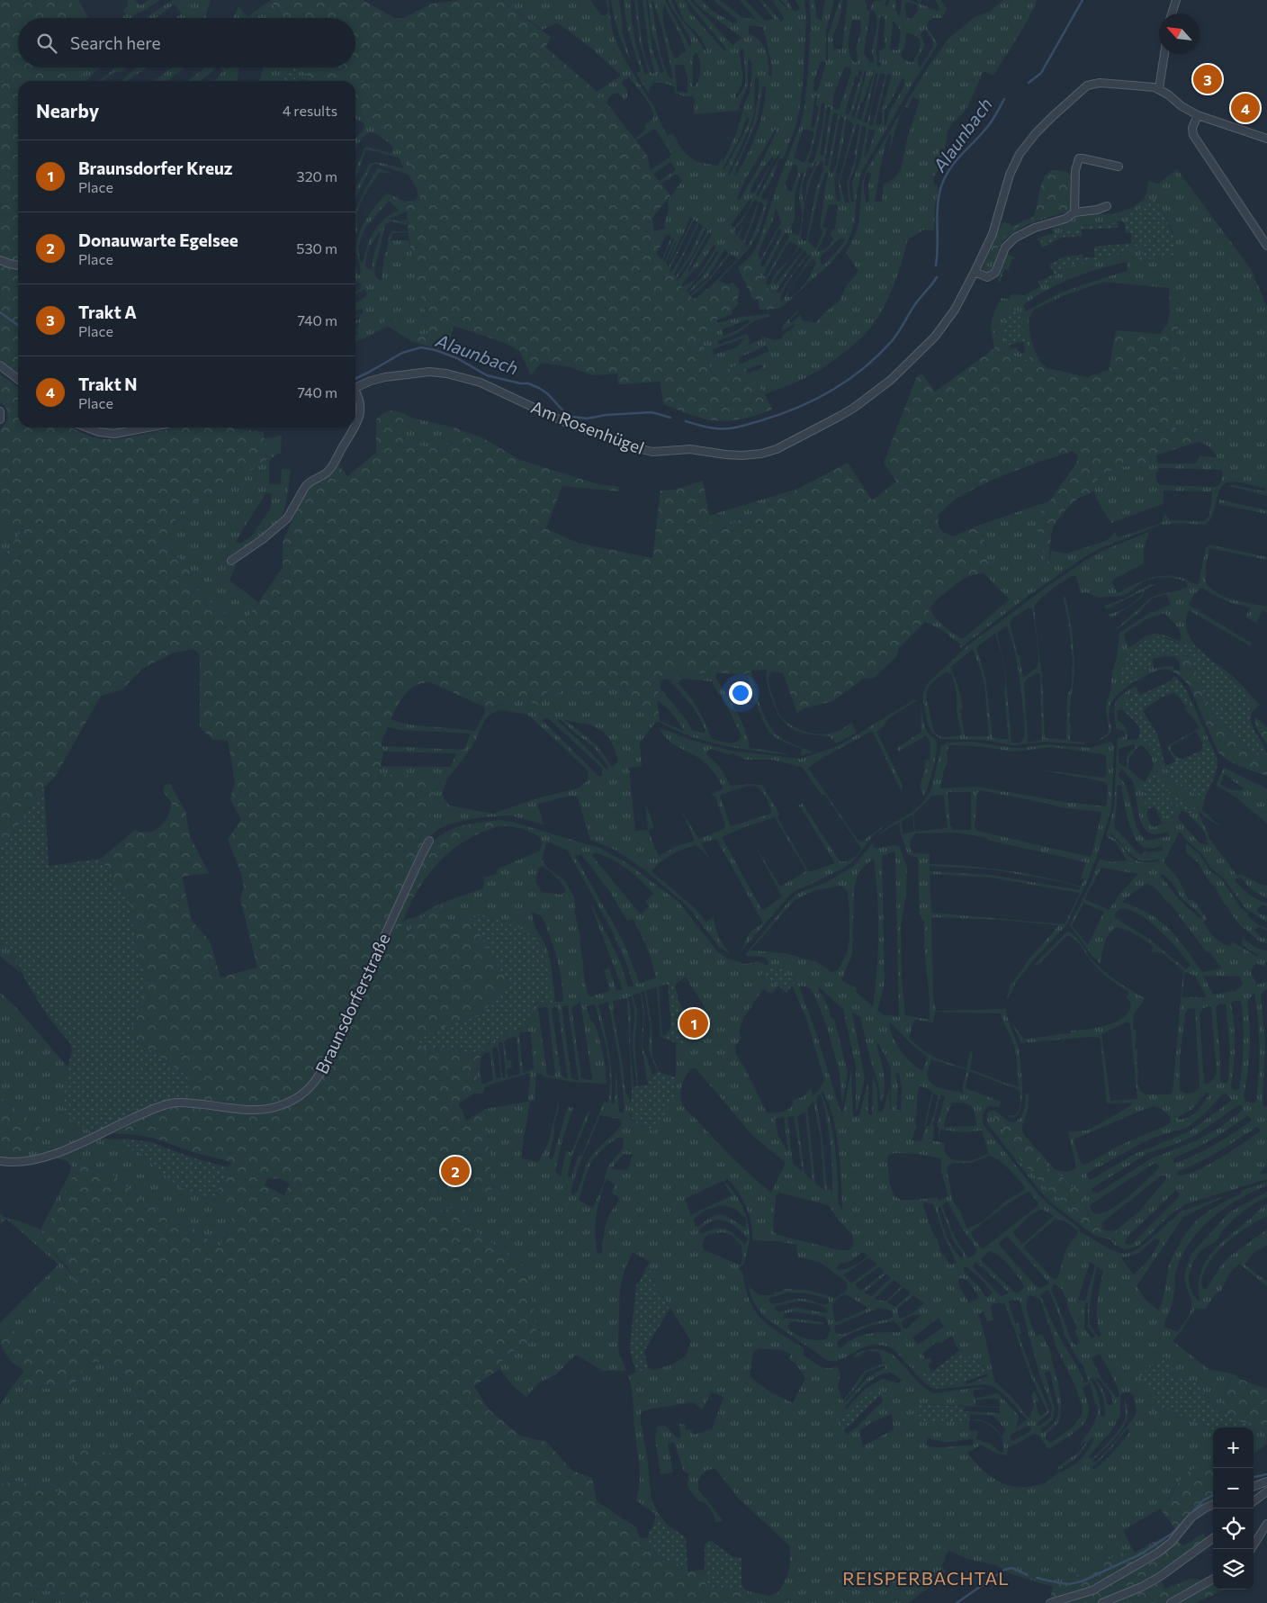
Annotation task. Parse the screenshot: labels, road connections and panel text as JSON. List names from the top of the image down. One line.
{"streets":{"street":["Am Rosenhügel","Braunsdorferstraße"]},"districts":["REISPERBACHTAL"],"water":["Alaunbach"],"north":"top left","page":{"search":"Search here","pins":["3","4","1","2"],"heading":["Nearby","4 results"],"list":[{"mark":"1","name":"Braunsdorfer Kreuz","note":"Place","value":"320 m"},{"mark":"2","name":"Donauwarte Egelsee","note":"Place","value":"530 m"},{"mark":"3","name":"Trakt A","note":"Place","value":"740 m"},{"mark":"4","name":"Trakt N","note":"Place","value":"740 m"}],"map_buttons":["+","−"]}}
